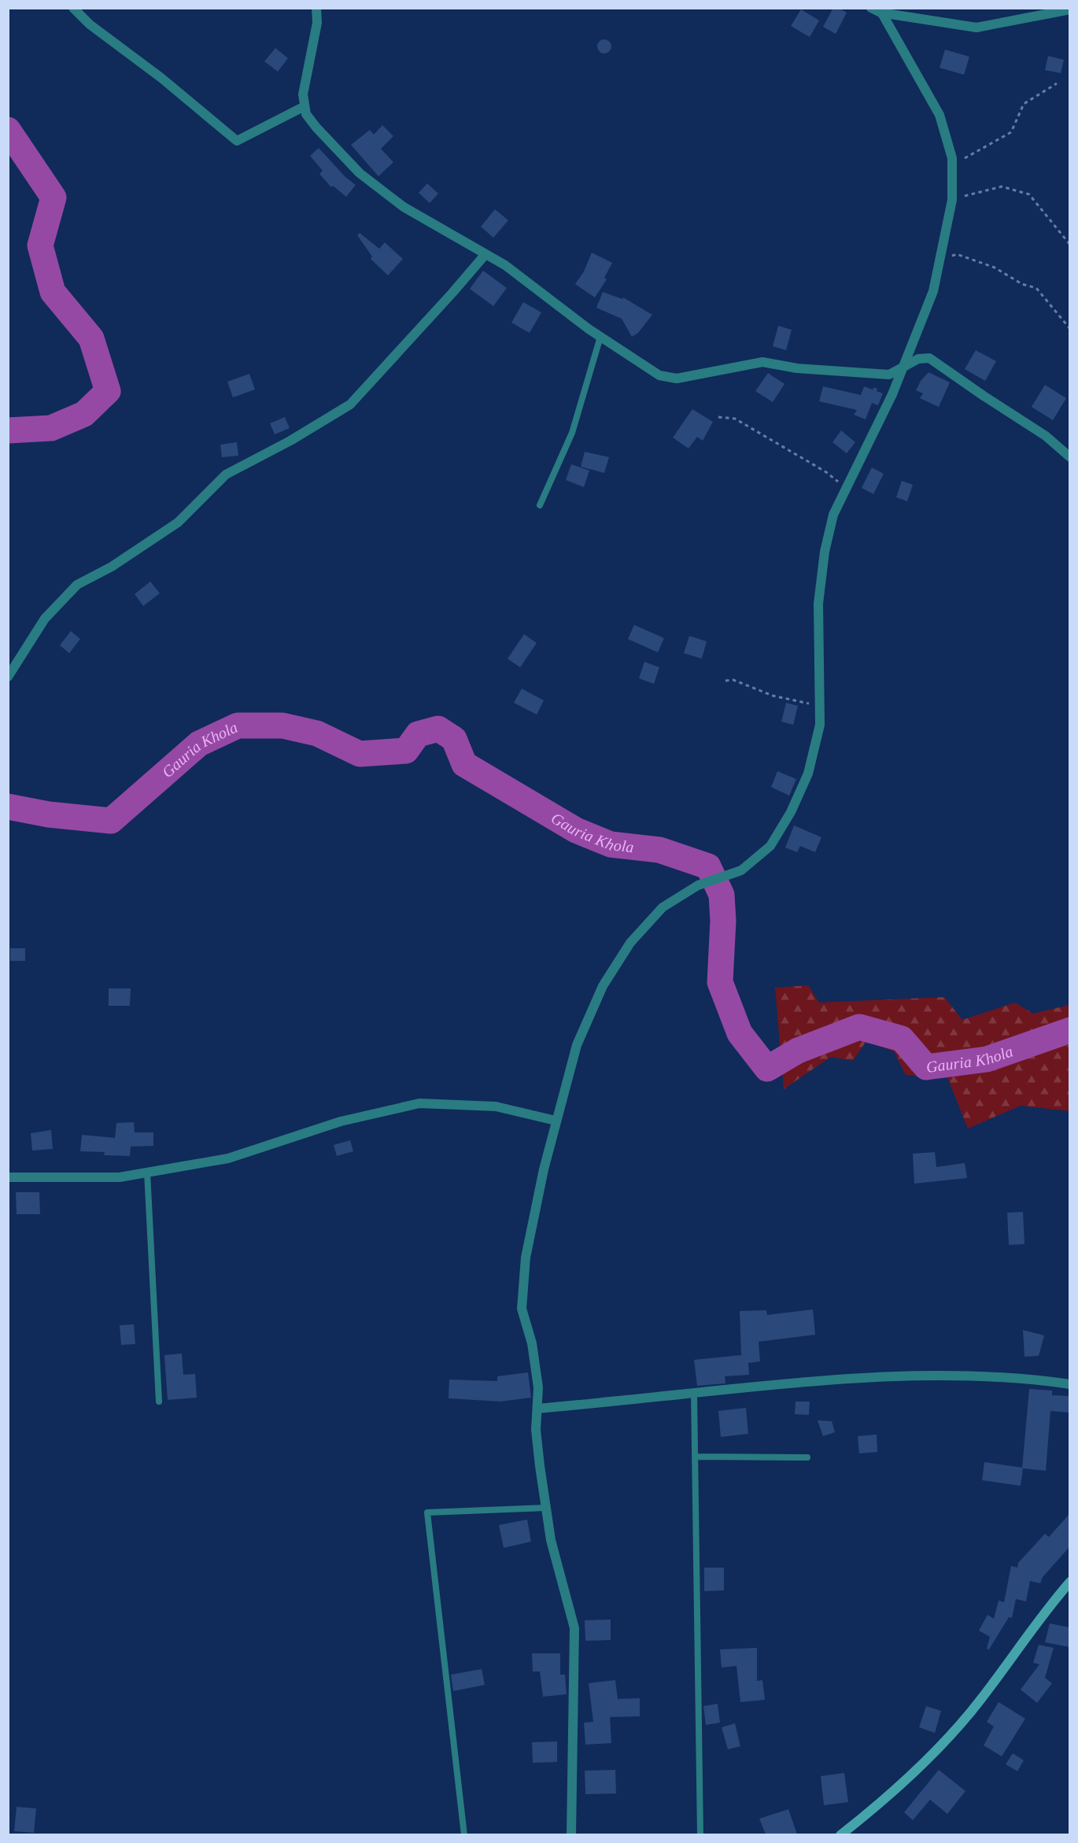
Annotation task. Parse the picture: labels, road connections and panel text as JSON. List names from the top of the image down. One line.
{"water":["Gauria Khola"]}
